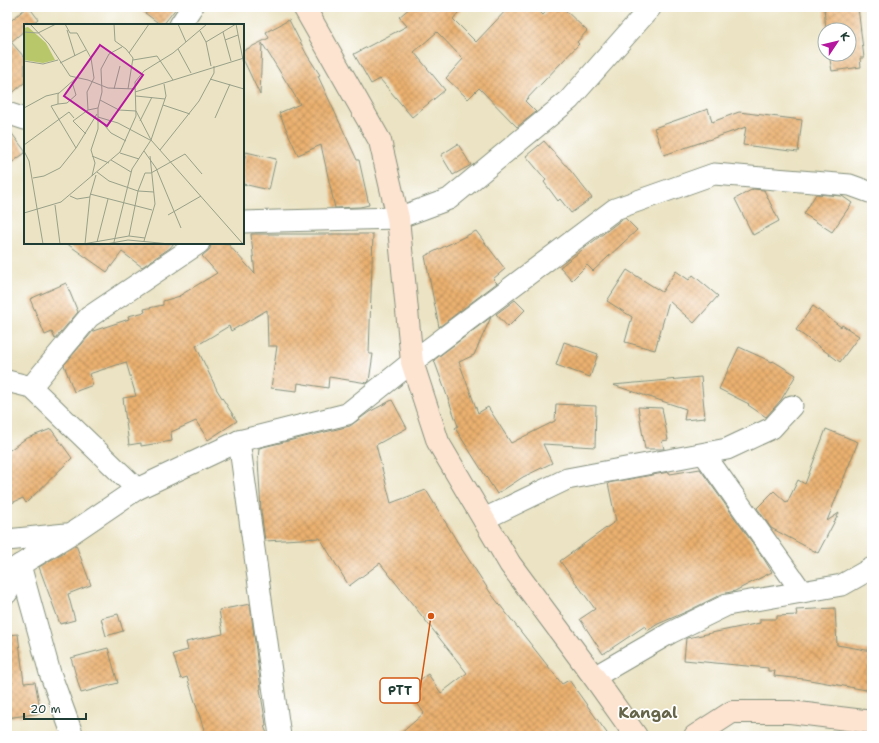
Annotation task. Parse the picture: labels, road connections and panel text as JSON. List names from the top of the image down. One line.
{"districts":["Kangal"],"places":["PTT"],"scale_bar":"20 m","north":"top right"}
